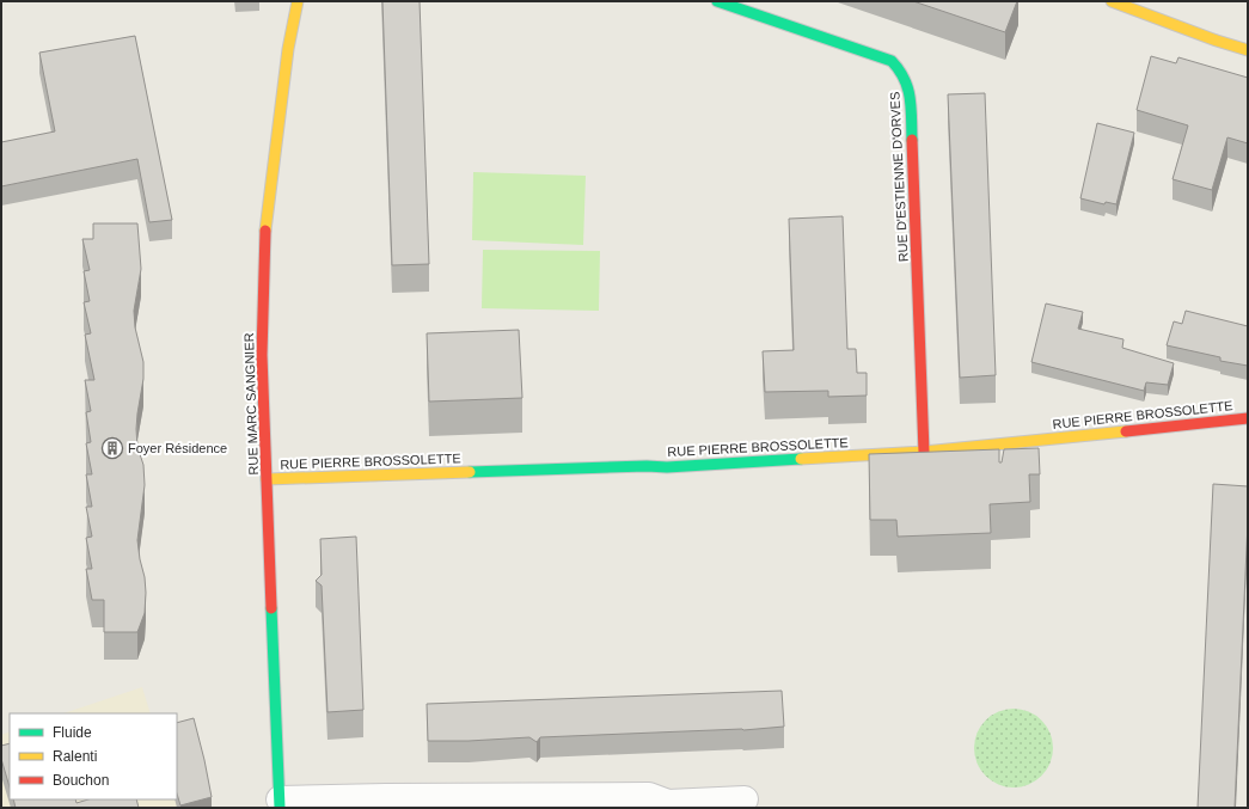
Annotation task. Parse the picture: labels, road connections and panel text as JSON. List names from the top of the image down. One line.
{"streets":{"street":["RUE D'ESTIENNE D'ORVES","RUE MARC SANGNIER","RUE PIERRE BROSSOLETTE"]},"crossings":[["RUE D'ESTIENNE D'ORVES","RUE PIERRE BROSSOLETTE"],["RUE MARC SANGNIER","RUE PIERRE BROSSOLETTE"]],"places":{"building":["Foyer Résidence"]},"legend":["Fluide","Ralenti","Bouchon"]}
